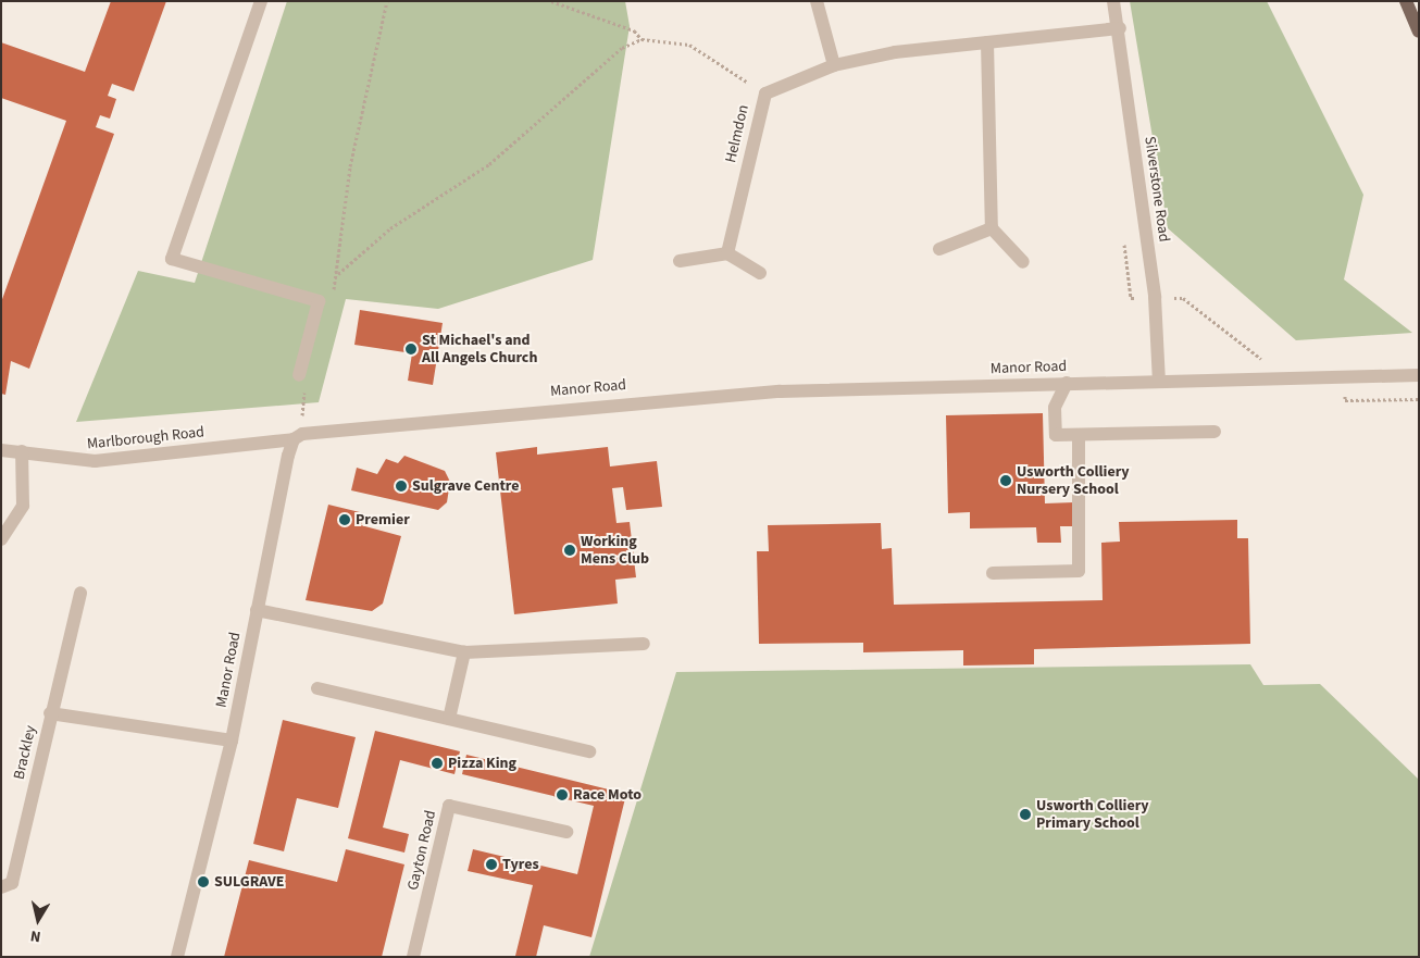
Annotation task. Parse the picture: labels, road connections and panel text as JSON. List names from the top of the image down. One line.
{"streets":{"street":["Helmdon","Silverstone Road","Manor Road","Marlborough Road","Brackley","Gayton Road"]},"crossings":[["Helmdon","Silverstone Road"],["Silverstone Road","Manor Road"],["Manor Road","Marlborough Road"],["Manor Road","Brackley"]],"places":["St Michael's and All Angels Church","Usworth Colliery Nursery School","Sulgrave Centre","Premier","Working Mens Club","Pizza King","Race Moto","Usworth Colliery Primary School","Tyres","SULGRAVE"],"north":"bottom"}
